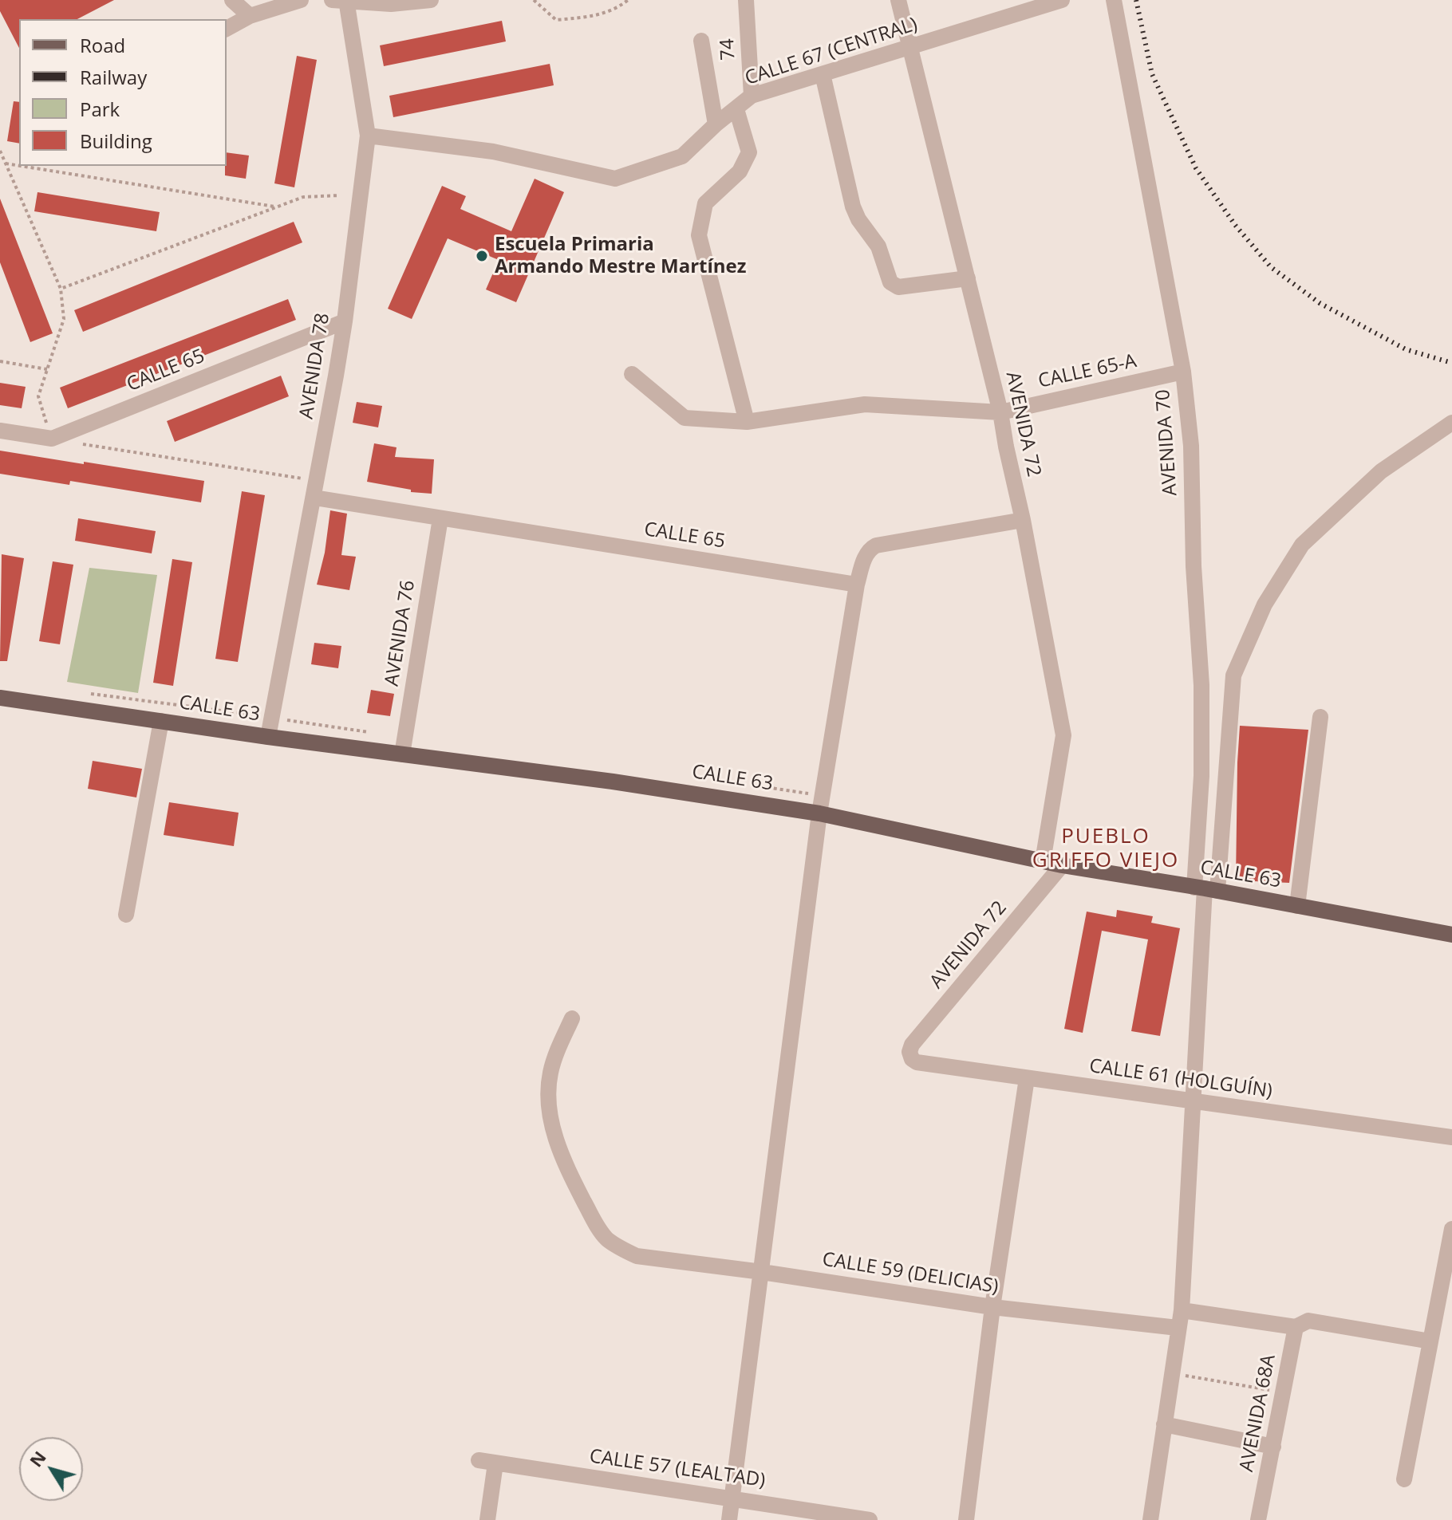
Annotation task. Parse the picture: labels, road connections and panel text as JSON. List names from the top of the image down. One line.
{"streets":{"main road":["CALLE 63"],"street":["74","CALLE 67 (CENTRAL)","AVENIDA 78","CALLE 65","CALLE 65-A","AVENIDA 72","AVENIDA 70","AVENIDA 76","CALLE 61 (HOLGUÍN)","CALLE 59 (DELICIAS)","AVENIDA 68A","CALLE 57 (LEALTAD)"]},"crossings":[["74","CALLE 67 (CENTRAL)"],["CALLE 67 (CENTRAL)","AVENIDA 78"],["CALLE 67 (CENTRAL)","AVENIDA 72"],["AVENIDA 78","CALLE 65"],["AVENIDA 78","CALLE 63"],["CALLE 65","AVENIDA 76"],["CALLE 65-A","AVENIDA 72"],["CALLE 65-A","AVENIDA 70"],["AVENIDA 72","CALLE 63"],["AVENIDA 72","CALLE 61 (HOLGUÍN)"],["AVENIDA 70","CALLE 63"],["AVENIDA 76","CALLE 63"]],"districts":["PUEBLO GRIFFO VIEJO"],"places":["Escuela Primaria Armando Mestre Martínez"],"legend":["Road","Railway","Park","Building"],"north":"top left"}
